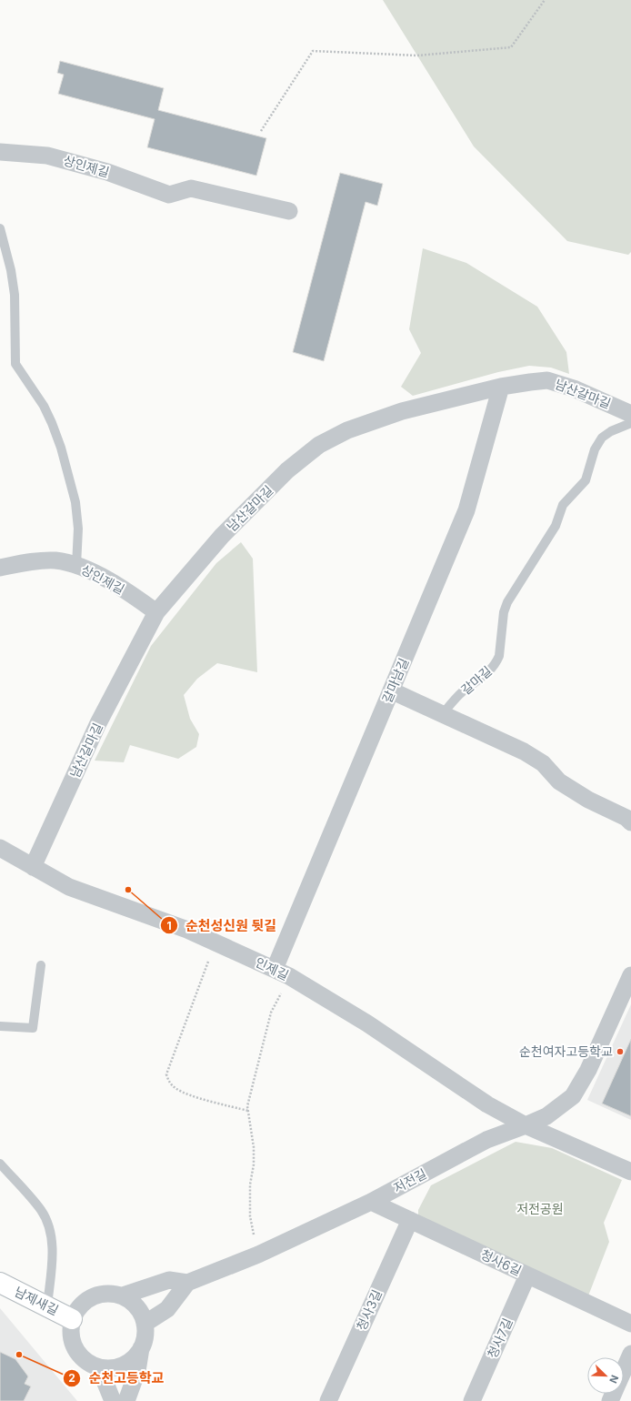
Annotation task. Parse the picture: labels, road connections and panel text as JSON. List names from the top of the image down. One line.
{"streets":{"street":["상인제길","남산갈마길","갈마남길","인제길","저전길","청사6길","남제새길","청사3길","청사7길"],"lane":["갈마길"]},"crossings":[["상인제길","남산갈마길"],["남산갈마길","갈마남길"],["남산갈마길","인제길"],["갈마남길","인제길"],["인제길","저전길"],["저전길","청사6길"],["청사6길","청사3길"],["청사6길","청사7길"]],"parks":["저전공원"],"places":["순천성신원 뒷길","순천여자고등학교","순천고등학교"],"north":"bottom right"}
